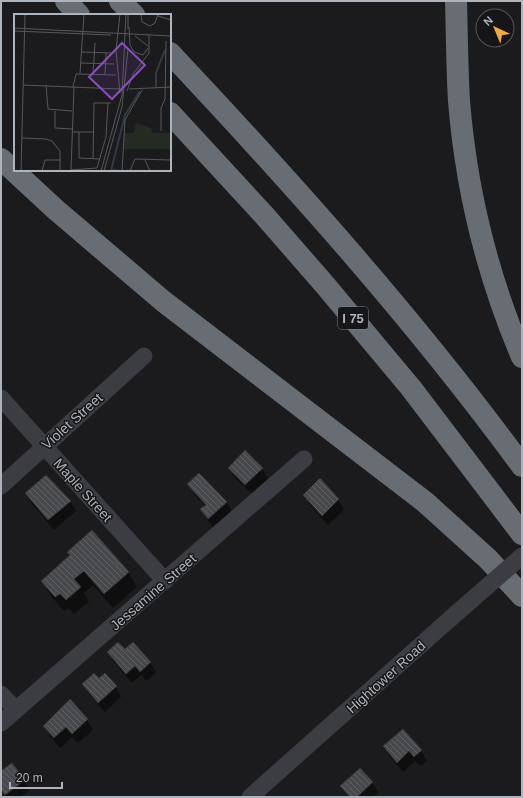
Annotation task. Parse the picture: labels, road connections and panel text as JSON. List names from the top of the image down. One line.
{"streets":{"highway":["I 75"],"street":["Violet Street","Maple Street","Jessamine Street","Hightower Road"]},"crossings":[["Violet Street","Maple Street"],["Maple Street","Jessamine Street"]],"scale_bar":"20 m","north":"top left"}
